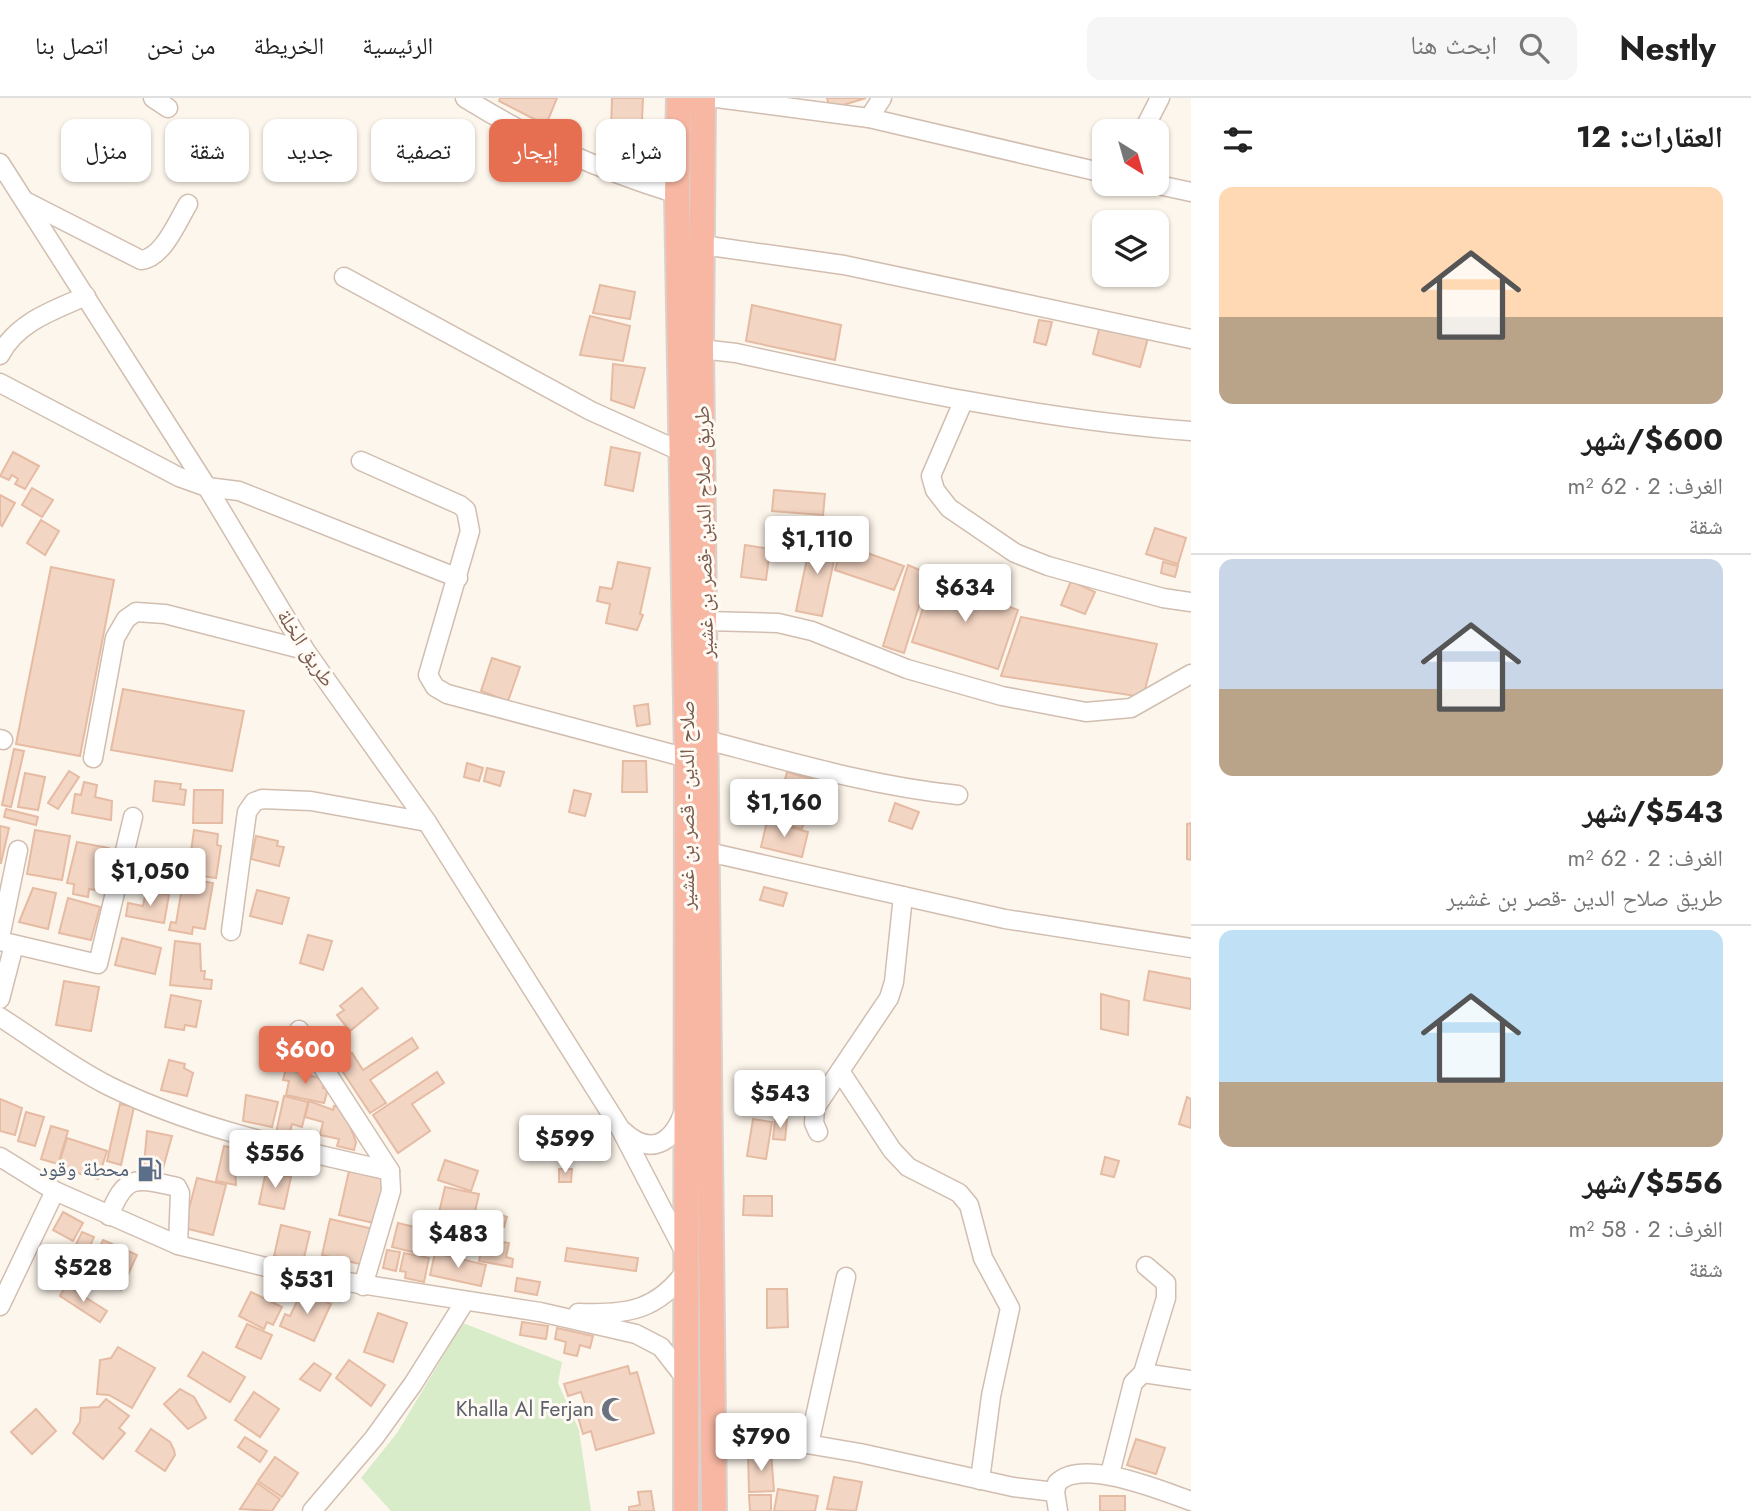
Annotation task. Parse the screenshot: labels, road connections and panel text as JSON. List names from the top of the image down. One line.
{"streets":{"highway":["طريق صلاح الدين -قصر بن غشير","صلاح الدين - قصر بن غشير"],"street":["طريق الخلة"]},"crossings":[["طريق صلاح الدين -قصر بن غشير","صلاح الدين - قصر بن غشير"],["طريق الخلة","صلاح الدين - قصر بن غشير"]],"places":{"fuel station":["محطة وقود"],"mosque":["Khalla Al Ferjan"]},"north":"bottom right","page":{"header":"Nestly","search":"ابحث هنا","nav":["الرئيسية","الخريطة","من نحن","اتصل بنا"],"heading":"العقارات: 12","chip":["شراء","إيجار","تصفية","جديد","شقة","منزل"],"list":[{"name":"$600/شهر","note":"الغرف: 2 · 62 m² · شقة"},{"name":"$543/شهر","note":"الغرف: 2 · 62 m² · طريق صلاح الدين -قصر بن غشير"},{"name":"$556/شهر","note":"الغرف: 2 · 58 m² · شقة"}],"price":["$1,110","$634","$1,160","$1,050","$600","$543","$599","$556","$483","$528","$531","$790"]}}
